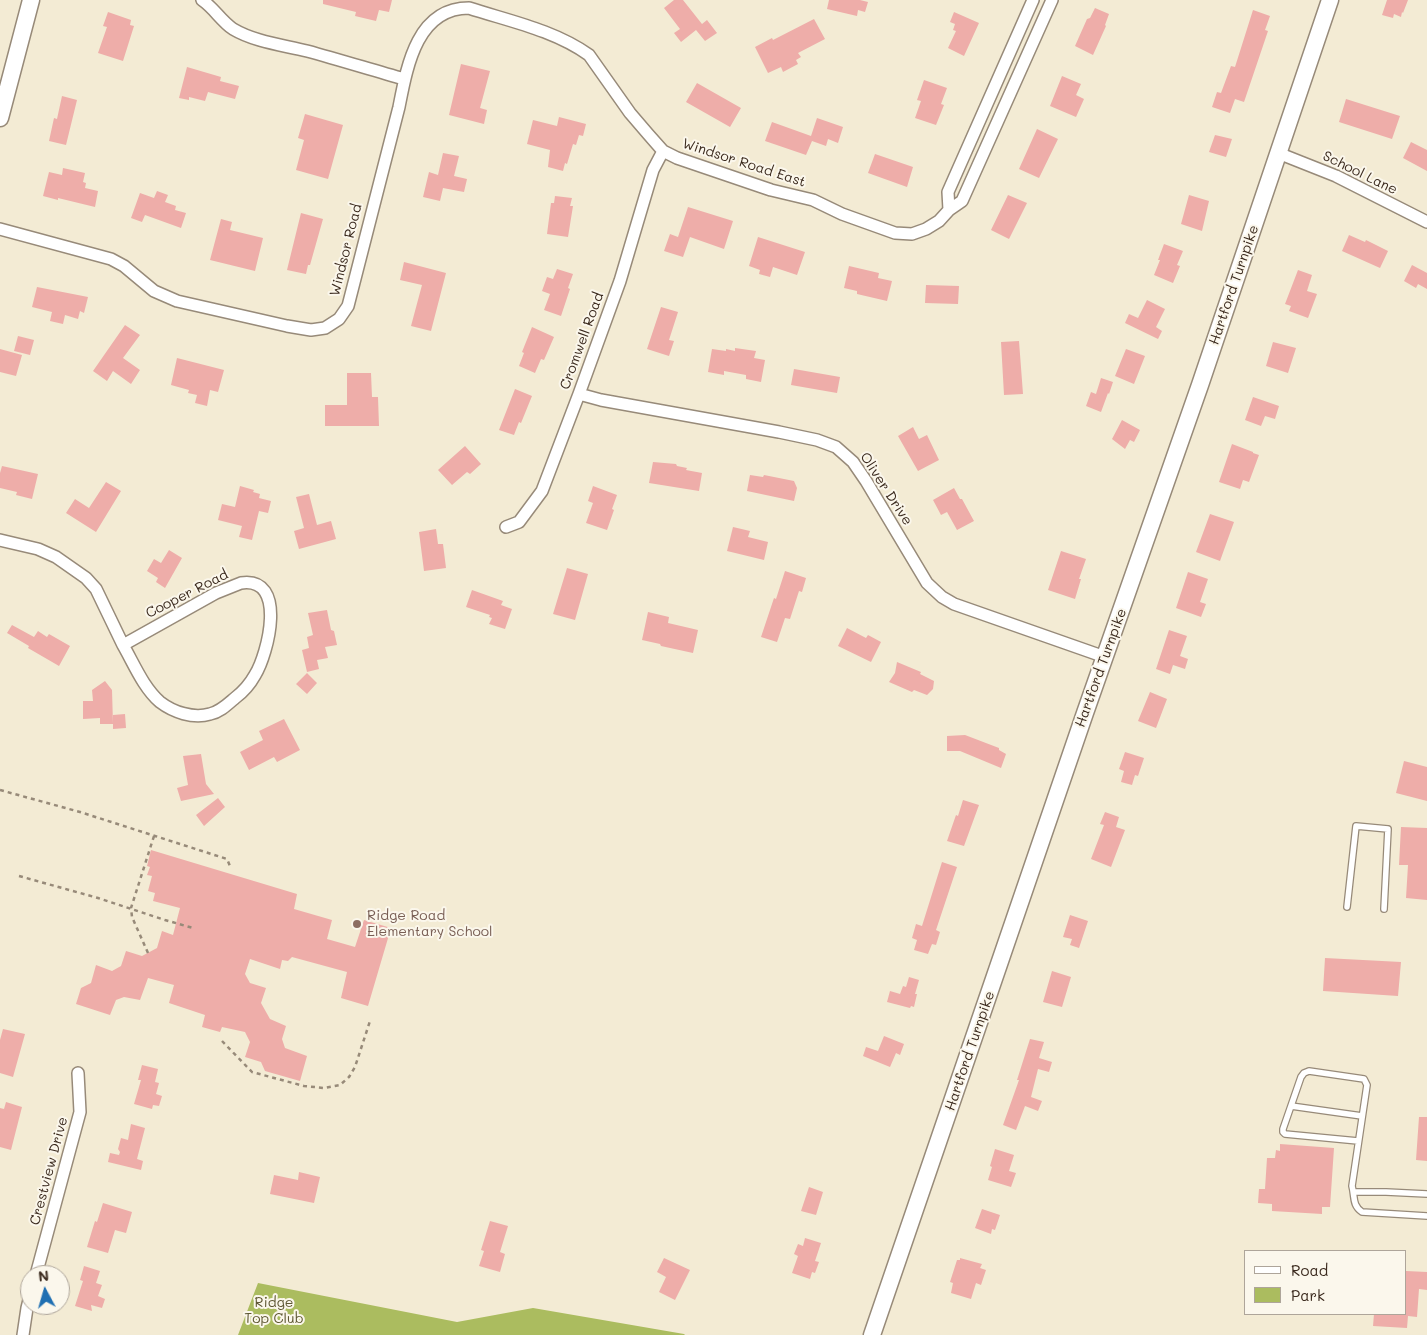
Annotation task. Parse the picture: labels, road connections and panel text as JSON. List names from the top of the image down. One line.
{"streets":{"main road":["Hartford Turnpike"],"street":["Windsor Road East","School Lane","Windsor Road","Cromwell Road","Oliver Drive","Cooper Road","Crestview Drive"]},"crossings":[["Windsor Road East","Windsor Road"],["Windsor Road East","Cromwell Road"],["School Lane","Hartford Turnpike"],["Hartford Turnpike","Oliver Drive"],["Cromwell Road","Oliver Drive"]],"parks":["Ridge Top Club"],"places":["Ridge Road Elementary School"],"legend":["Road","Park"],"north":"top"}
